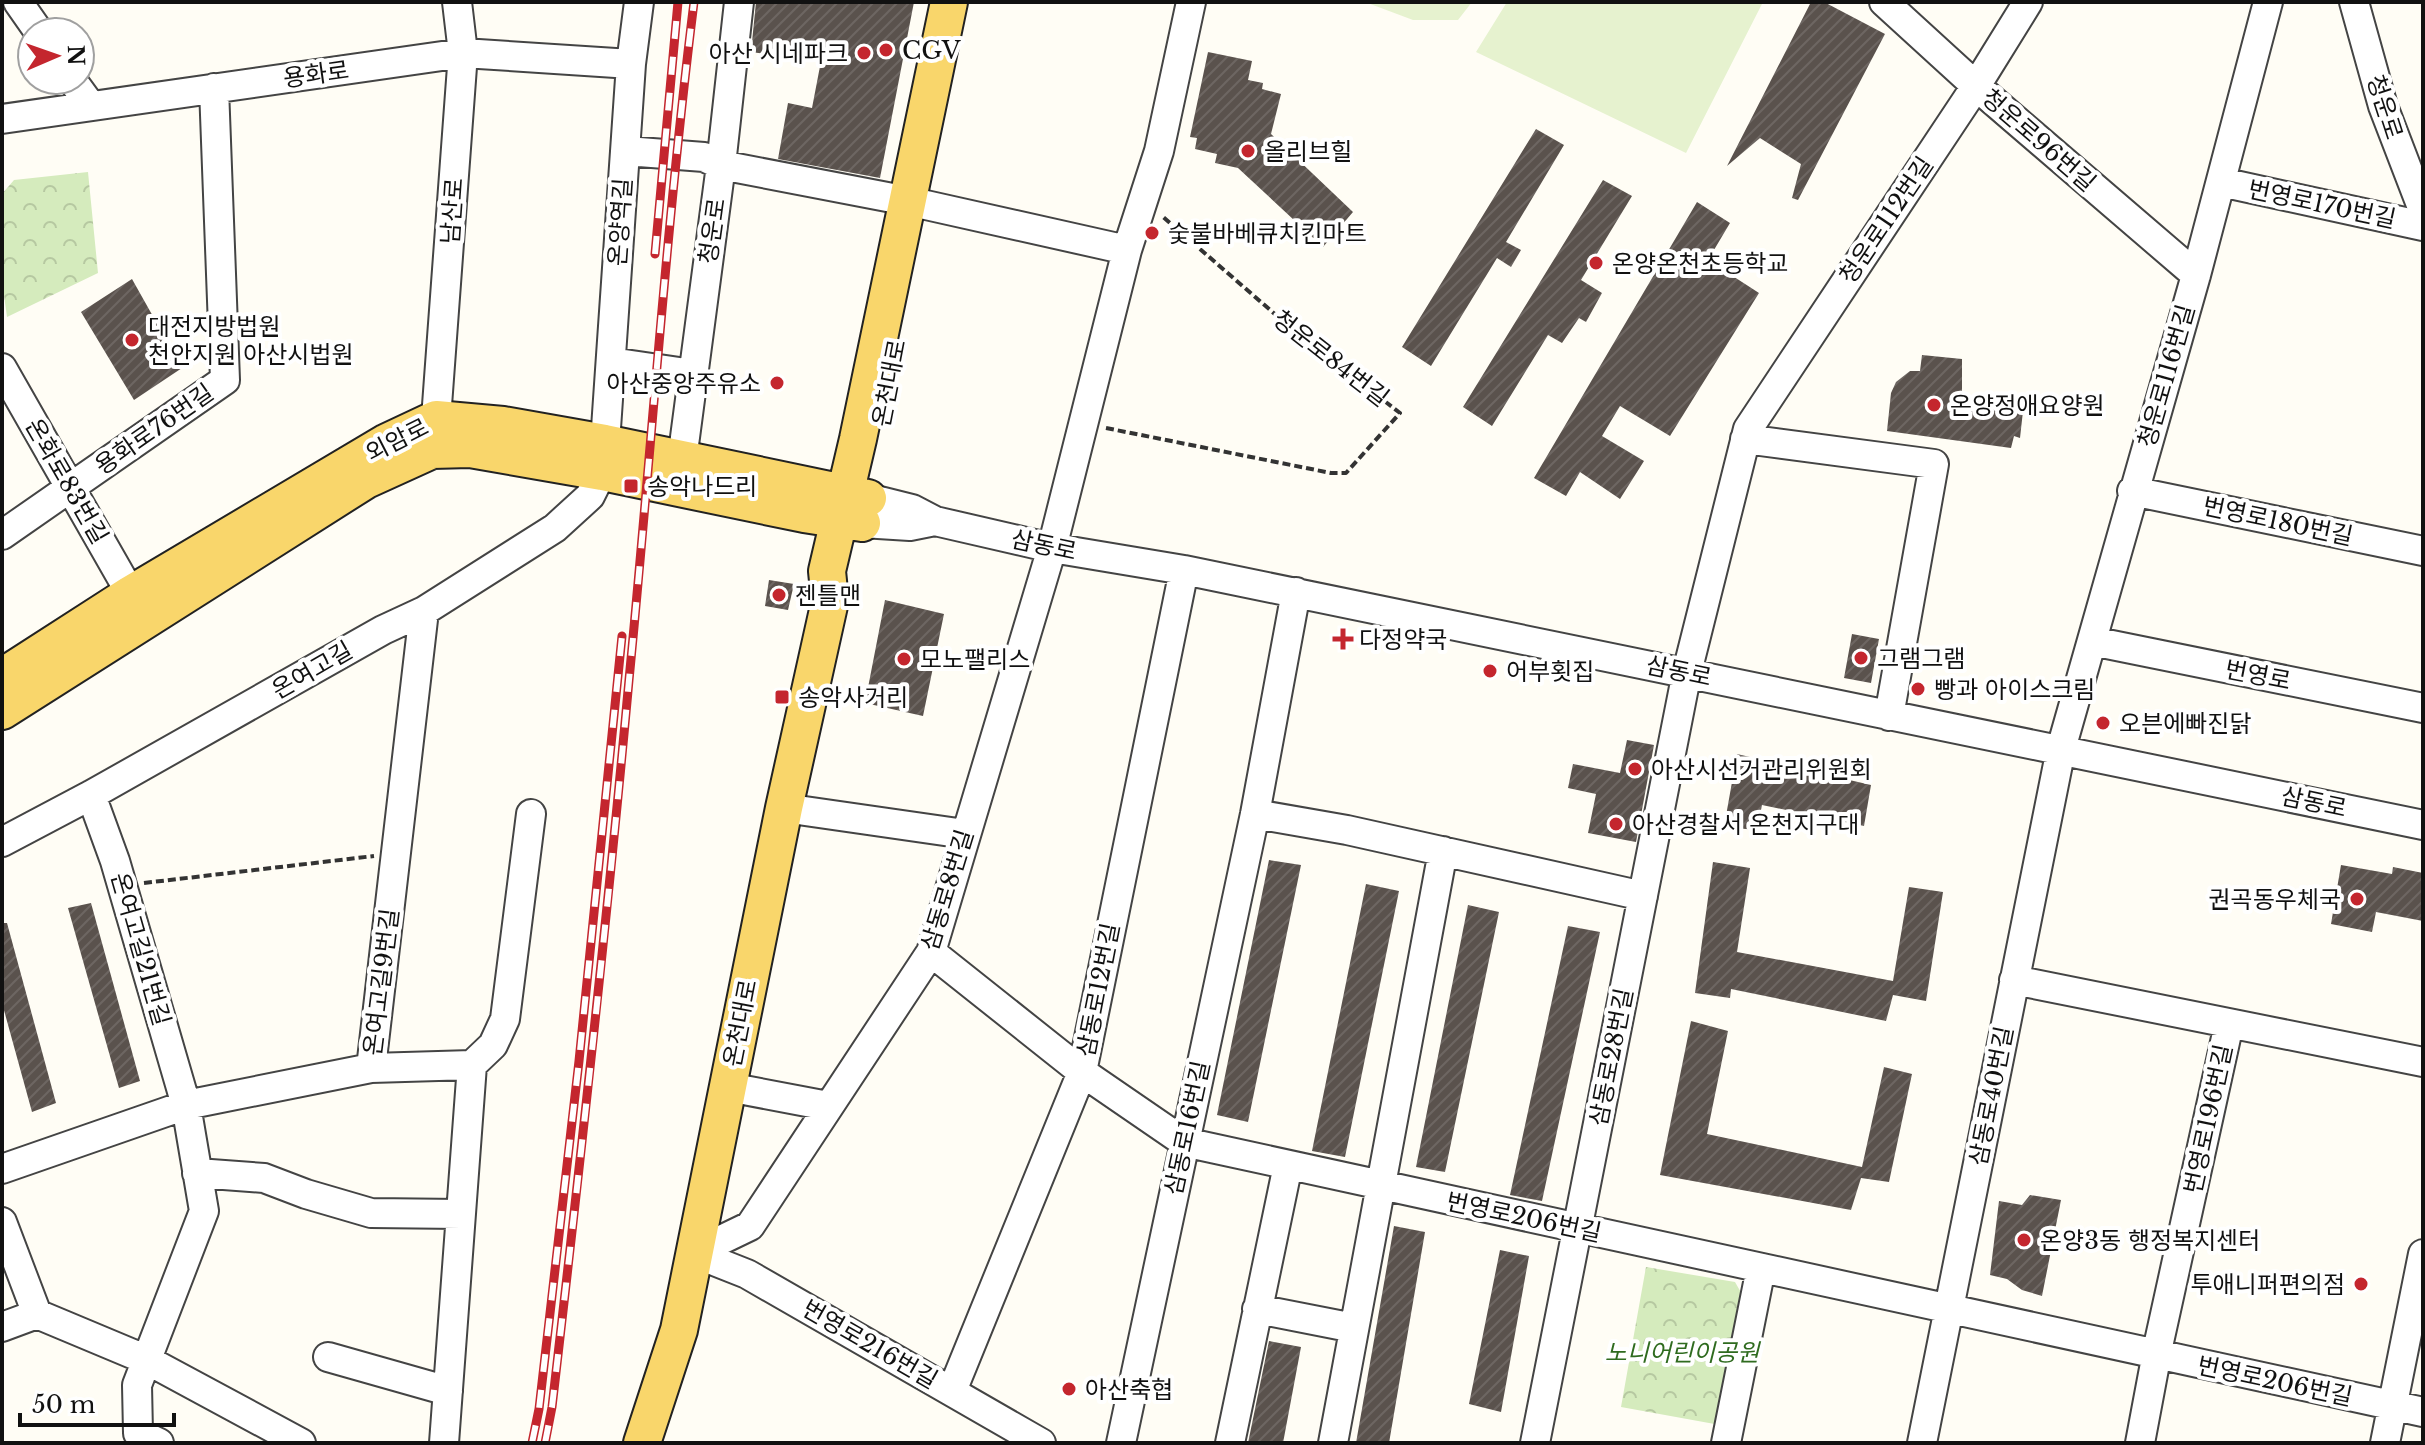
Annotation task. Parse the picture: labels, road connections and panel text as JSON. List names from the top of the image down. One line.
{"streets":{"main road":["온천대로","외암로"],"street":["용화로","청운로","청운로96번길","번영로170번길","남산로","청운로112번길","온양역길","청운로116번길","용화로76번길","온화로83번길","번영로180번길","삼동로","온여고길","번영로","삼동로8번길","온여고길21번길","온여고길9번길","삼동로12번길","삼동로28번길","삼동로40번길","번영로196번길","삼동로16번길","번영로206번길","번영로216번길"],"path":["청운로84번길"]},"crossings":[["용화로","남산로"],["용화로","온양역길"],["용화로","용화로76번길"],["청운로","외암로"],["청운로96번길","청운로112번길"],["청운로96번길","청운로116번길"],["번영로170번길","청운로116번길"],["남산로","외암로"],["청운로112번길","삼동로"],["청운로112번길","삼동로28번길"],["온양역길","외암로"],["온양역길","온여고길"],["청운로116번길","번영로180번길"],["청운로116번길","삼동로"],["청운로116번길","번영로"],["청운로116번길","삼동로40번길"],["온천대로","외암로"],["온천대로","삼동로"],["온천대로","삼동로8번길"],["온천대로","번영로216번길"],["용화로76번길","온화로83번길"],["외암로","온화로83번길"],["외암로","삼동로"],["외암로","온여고길"],["삼동로","삼동로8번길"],["삼동로","삼동로12번길"],["삼동로","삼동로28번길"],["삼동로","삼동로40번길"],["삼동로","삼동로16번길"],["온여고길","온여고길21번길"],["온여고길","온여고길9번길"],["삼동로8번길","번영로206번길"],["삼동로8번길","번영로216번길"],["삼동로12번길","번영로206번길"],["삼동로12번길","번영로216번길"],["삼동로28번길","번영로206번길"],["삼동로40번길","번영로196번길"],["삼동로40번길","번영로206번길"],["번영로196번길","번영로206번길"],["삼동로16번길","번영로206번길"]],"parks":["노니어린이공원"],"places":{"other":["CGV","아산 시네파크","올리브힐","숯불바베큐치킨마트","온양온천초등학교","대전지방법원 천안지원 아산시법원","아산중앙주유소","온양정애요양원","젠틀맨","그램그램","모노팰리스","어부횟집","빵과 아이스크림","오븐에빠진닭","아산시선거관리위원회","아산경찰서 온천지구대","권곡동우체국","온양3동 행정복지센터","투애니퍼편의점","아산축협"],"transit":["송악나드리","송악사거리"],"health":["다정약국"]},"scale_bar":"50 m","north":"right"}
